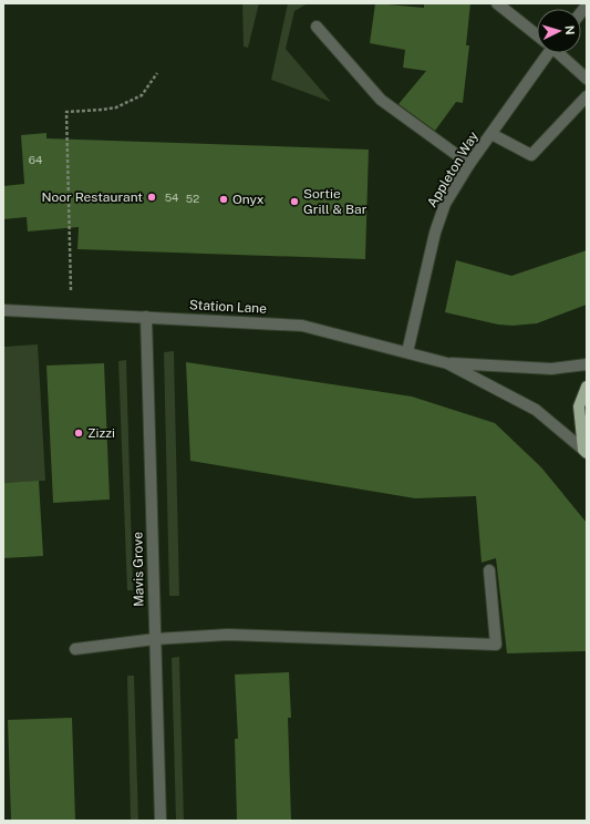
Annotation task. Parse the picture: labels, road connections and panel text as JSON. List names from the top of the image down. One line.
{"streets":{"main road":["Station Lane"],"street":["Appleton Way","Mavis Grove"]},"crossings":[["Appleton Way","Station Lane"],["Station Lane","Mavis Grove"]],"places":["Noor Restaurant","Onyx","Sortie Grill & Bar","Zizzi"],"house_numbers":["64","54","52"],"north":"right"}
